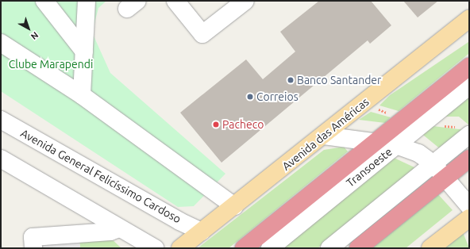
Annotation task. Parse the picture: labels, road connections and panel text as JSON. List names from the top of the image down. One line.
{"streets":{"main road":["Avenida das Américas"],"street":["Transoeste","Avenida General Felicíssimo Cardoso"]},"crossings":[["Avenida das Américas","Avenida General Felicíssimo Cardoso"]],"parks":["Clube Marapendi"],"places":["Banco Santander","Correios","Pacheco"],"north":"bottom right"}
